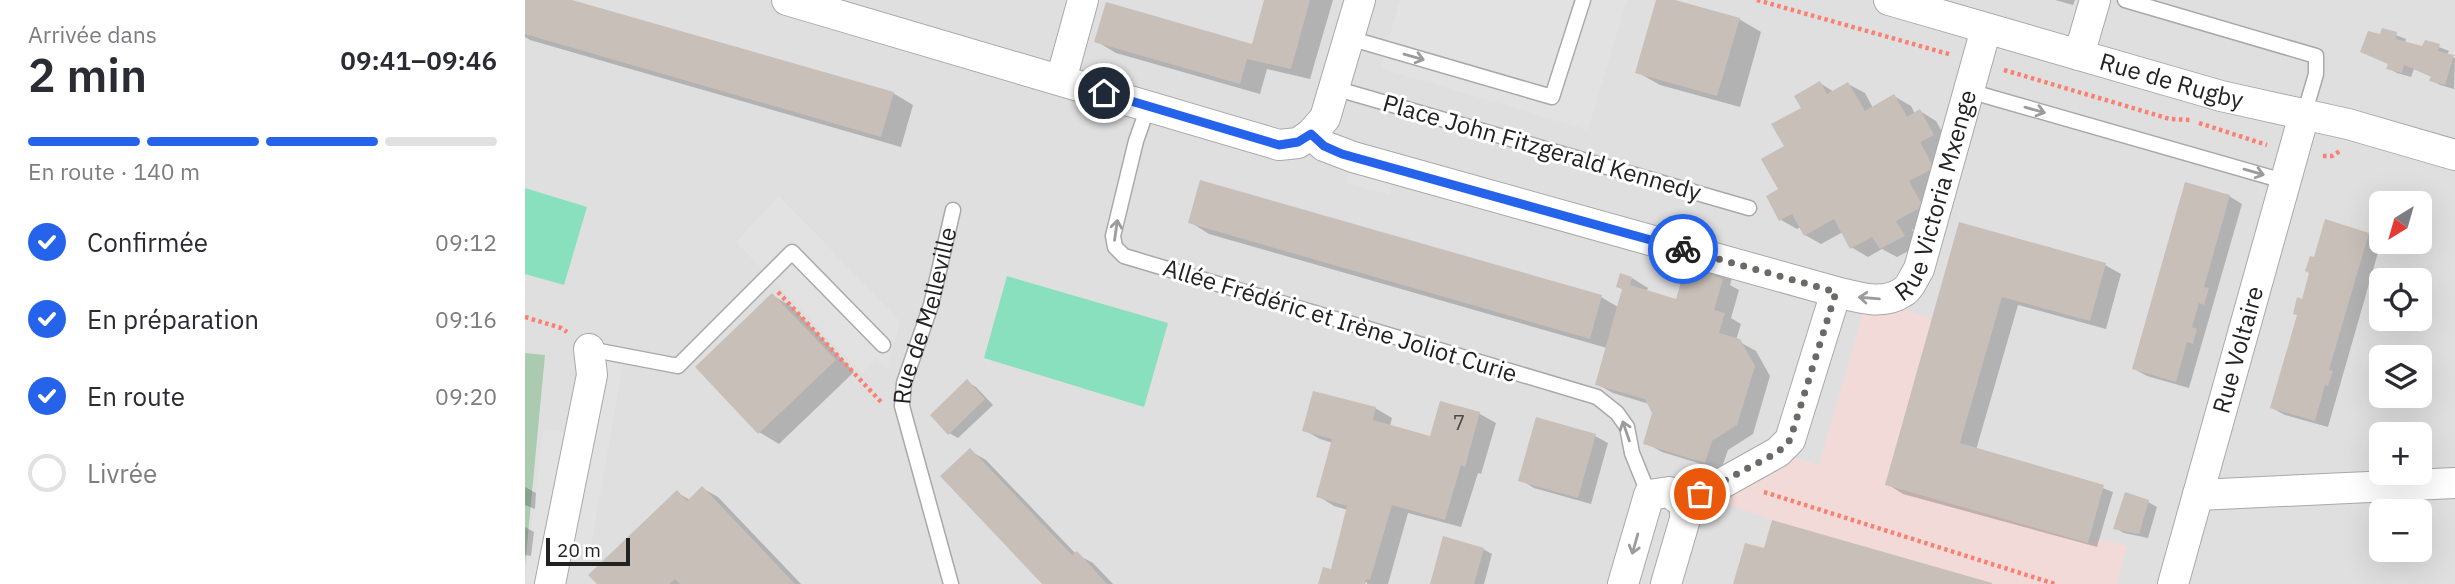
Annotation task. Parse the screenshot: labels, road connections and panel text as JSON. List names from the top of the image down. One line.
{"streets":{"street":["Rue de Rugby","Rue Victoria Mxenge","Rue Voltaire"],"lane":["Place John Fitzgerald Kennedy","Rue de Melleville","Allée Frédéric et Irène Joliot Curie"]},"crossings":[["Rue de Rugby","Rue Victoria Mxenge"],["Rue de Rugby","Rue Voltaire"]],"one_way":["Allée Frédéric et Irène Joliot Curie"],"house_numbers":["7"],"scale_bar":"20 m","north":"bottom left","page":{"heading":["2 min","Arrivée dans","09:41–09:46"],"bar":"En route · 140 m","map_buttons":["+","−"],"list":[["Confirmée","09:12"],["En préparation","09:16"],["En route","09:20"],"Livrée"],"scale":"20 m"}}
